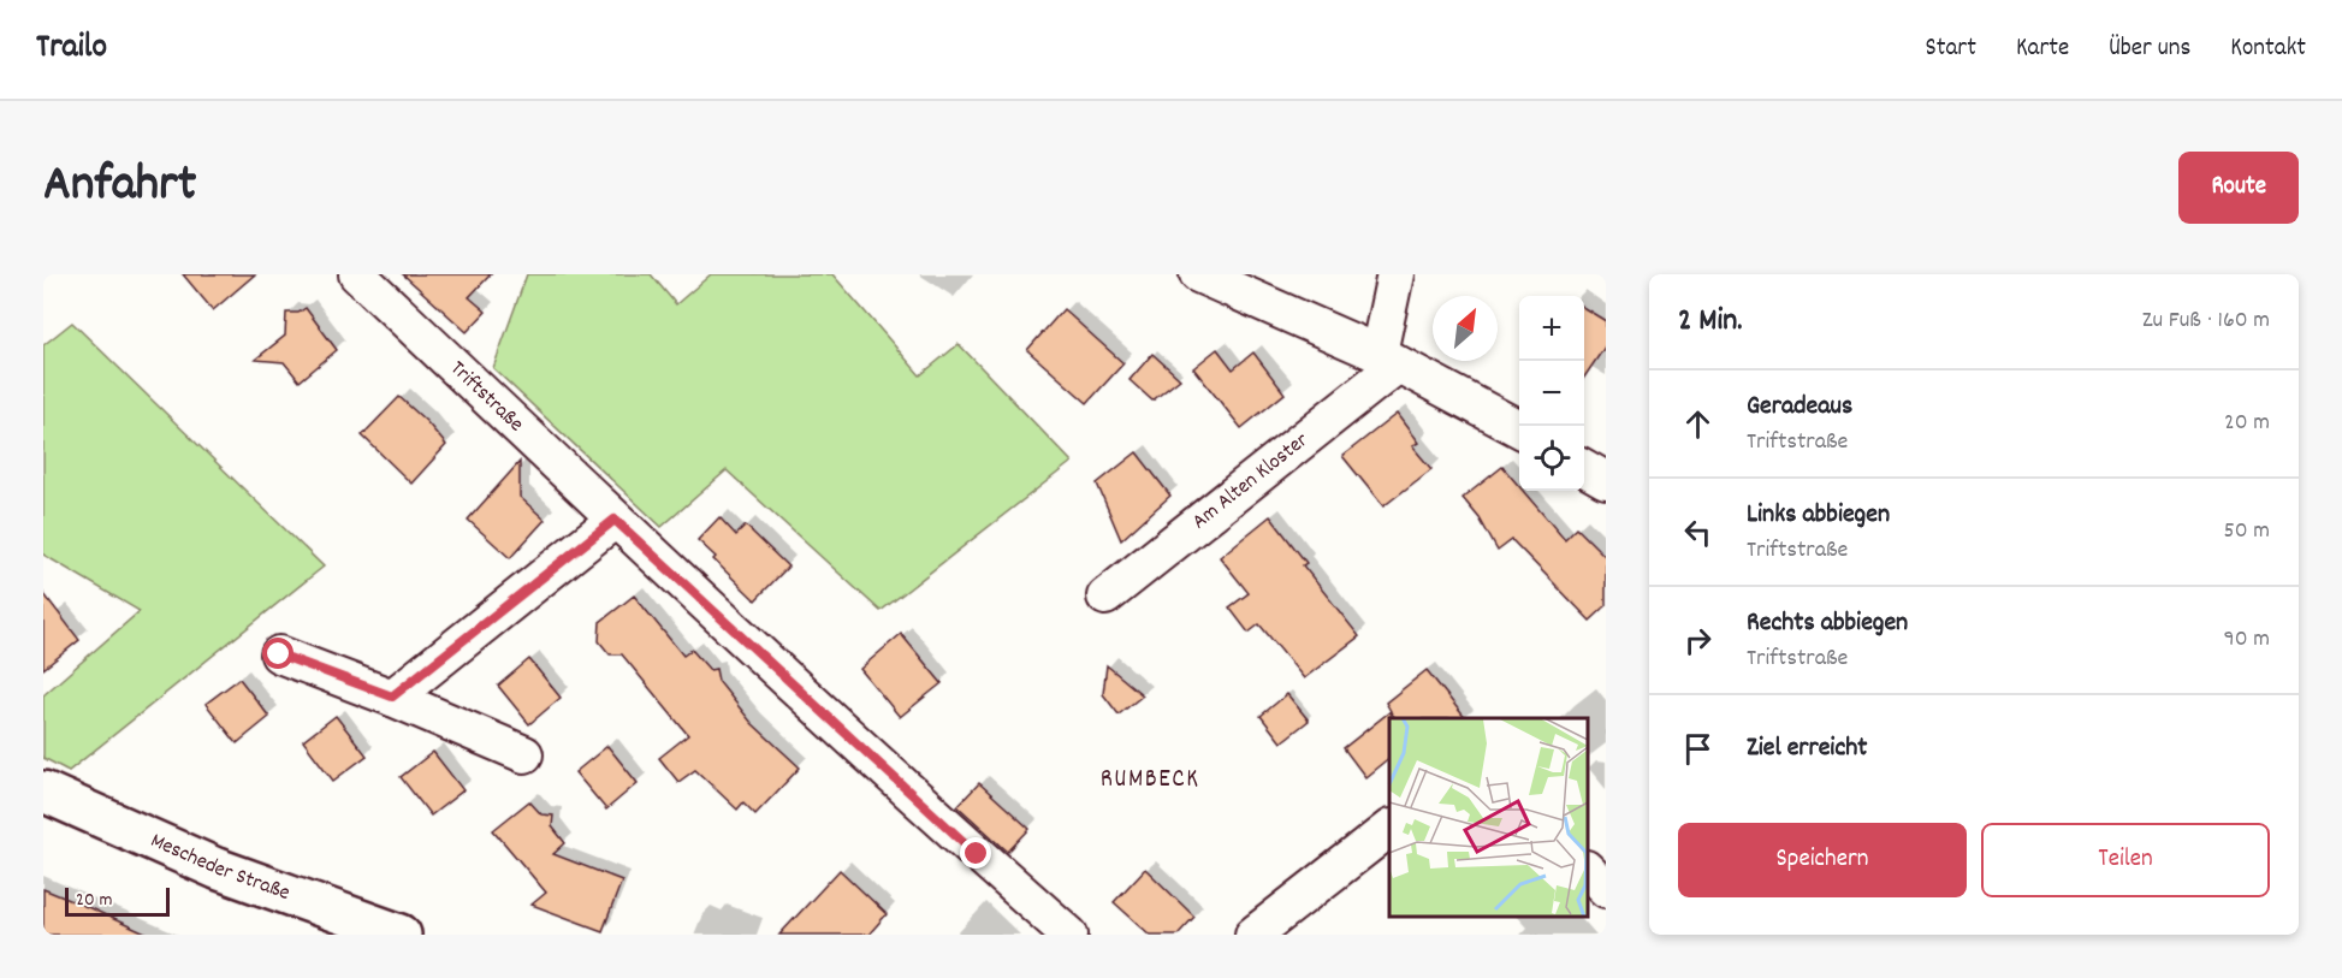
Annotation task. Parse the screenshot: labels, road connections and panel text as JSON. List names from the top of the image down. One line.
{"streets":{"street":["Triftstraße","Am Alten Kloster","Mescheder Straße"]},"districts":["RUMBECK"],"scale_bar":"20 m","north":"top right","page":{"header":"Trailo","nav":["Start","Karte","Über uns","Kontakt"],"title":"Anfahrt","buttons":["Route",["Speichern","Teilen"]],"heading":["2 Min.","Zu Fuß · 160 m"],"map_buttons":["+","−"],"list":[["Geradeaus","Triftstraße","20 m"],["Links abbiegen","Triftstraße","50 m"],["Rechts abbiegen","Triftstraße","90 m"],"Ziel erreicht"],"scale":"20 m"}}
